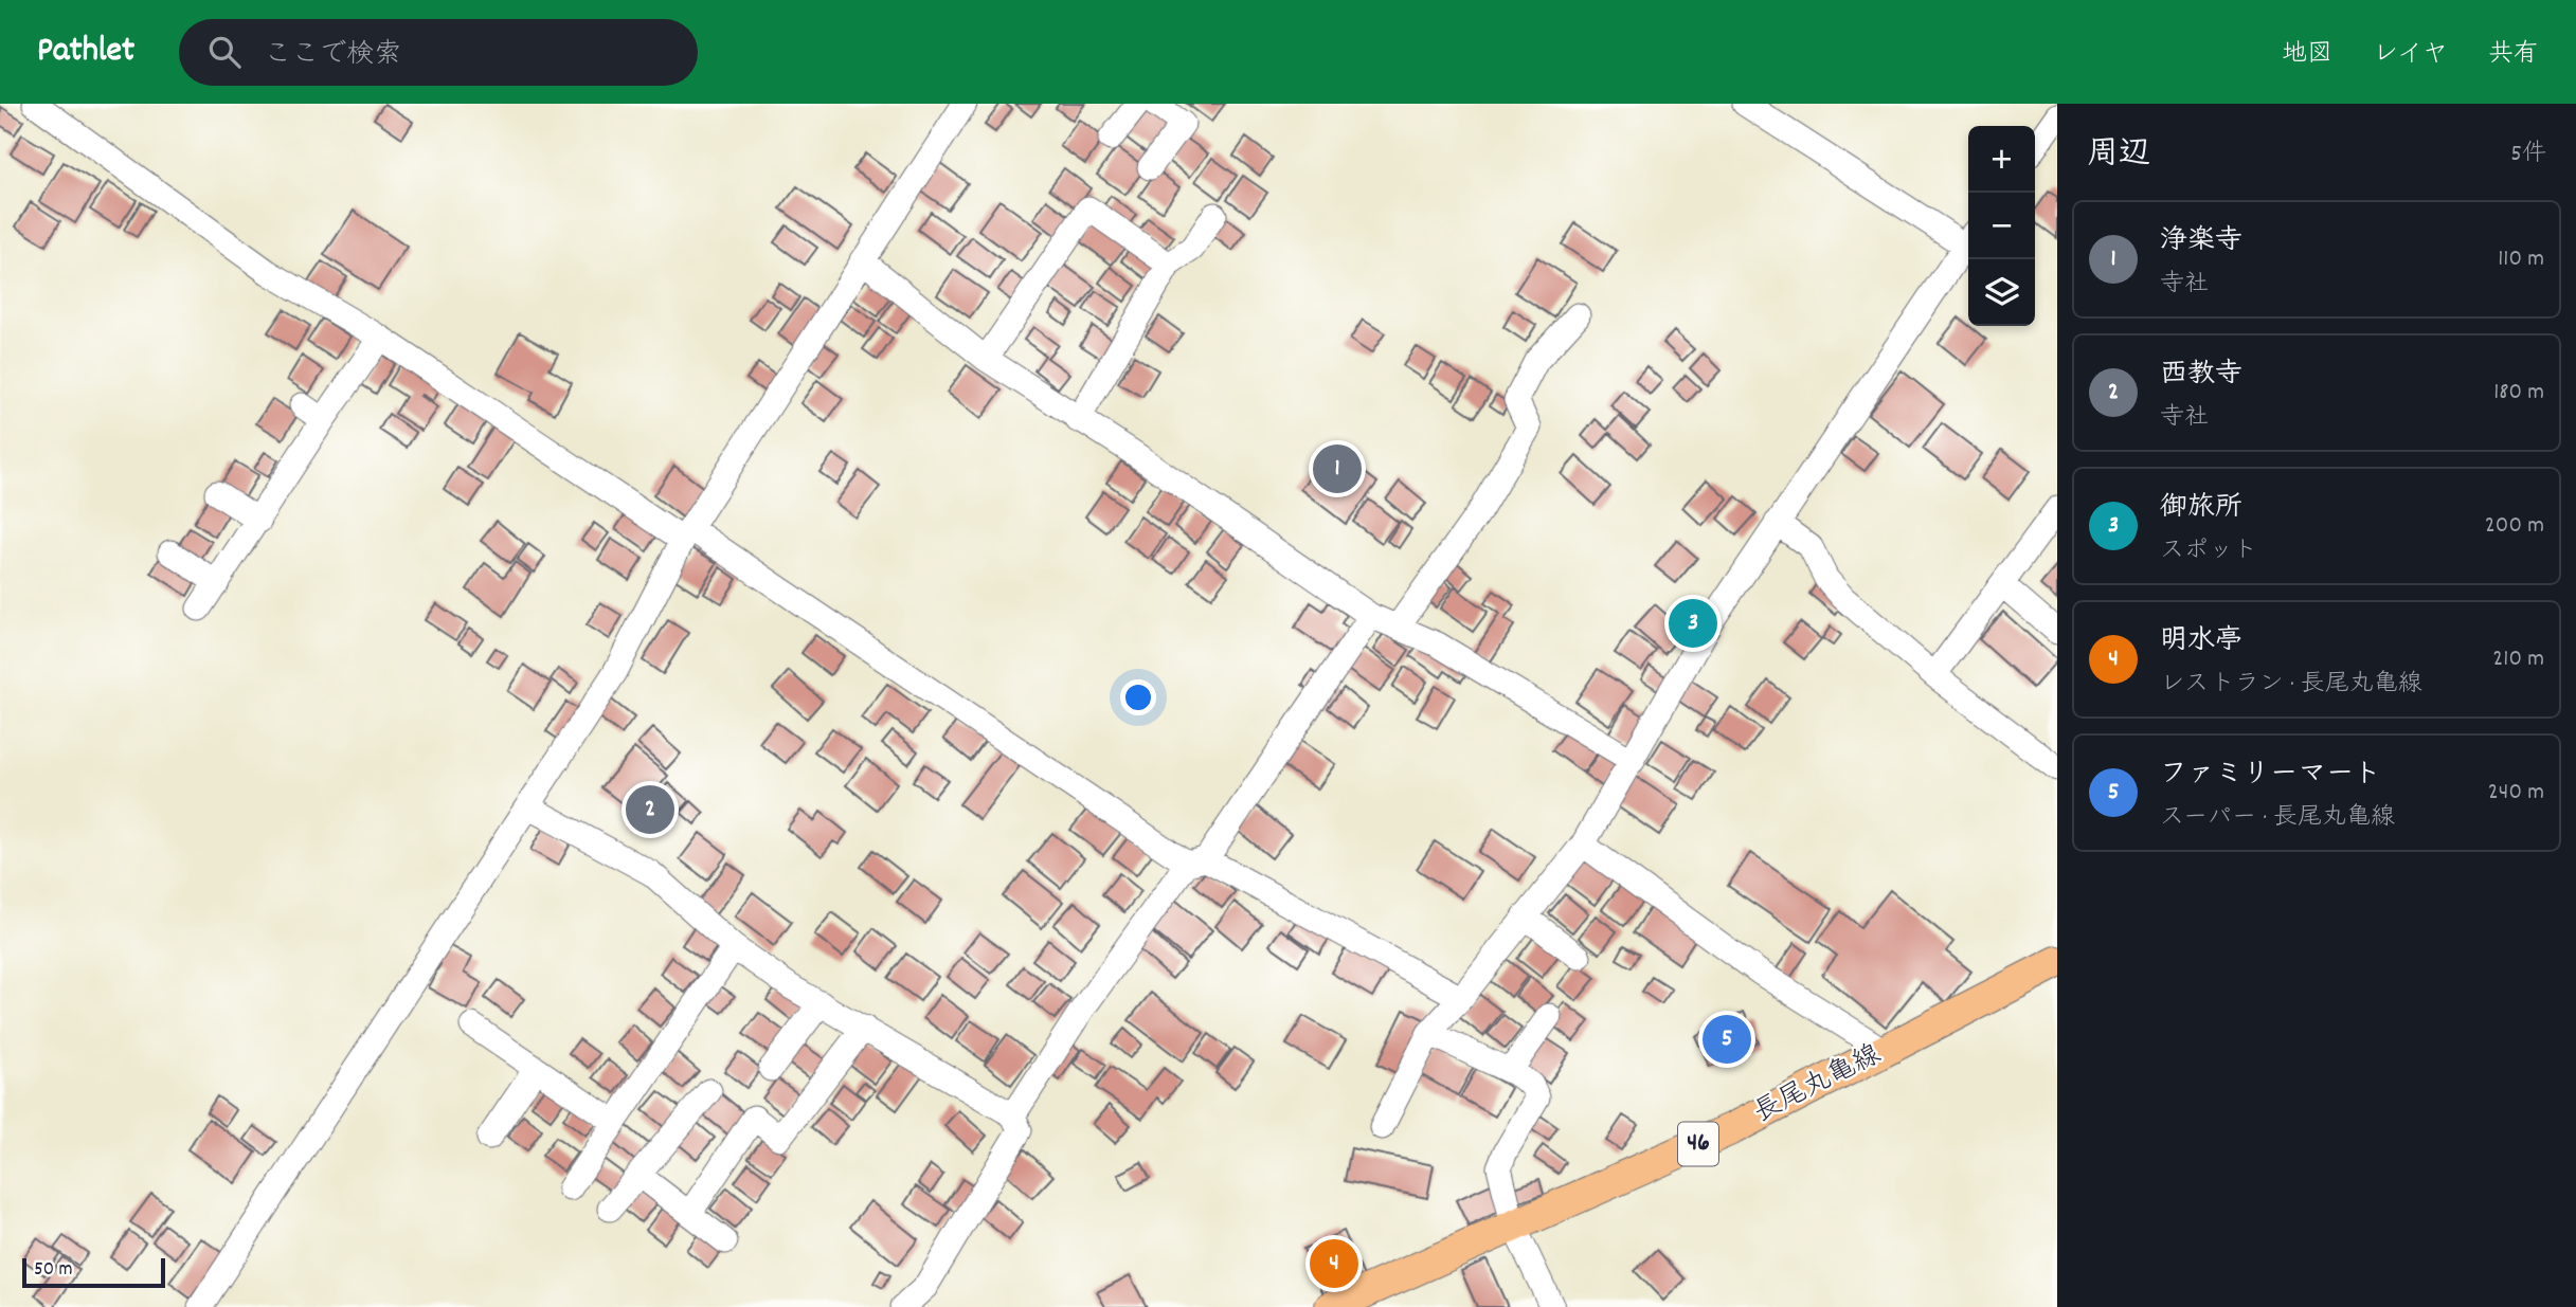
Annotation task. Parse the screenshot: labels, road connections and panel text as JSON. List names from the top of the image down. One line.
{"streets":{"main road":["長尾丸亀線","46"]},"scale_bar":"50 m","page":{"header":"Pathlet","search":"ここで検索","nav":["地図","レイヤ","共有"],"heading":["周辺","5件"],"map_buttons":["+","−"],"list":[{"mark":"1","name":"浄楽寺","note":"寺社","value":"110 m"},{"mark":"2","name":"西教寺","note":"寺社","value":"180 m"},{"mark":"3","name":"御旅所","note":"スポット","value":"200 m"},{"mark":"4","name":"明水亭","note":"レストラン · 長尾丸亀線","value":"210 m"},{"mark":"5","name":"ファミリーマート","note":"スーパー · 長尾丸亀線","value":"240 m"}],"pins":["1","3","2","5","4"],"scale":"50 m"}}
